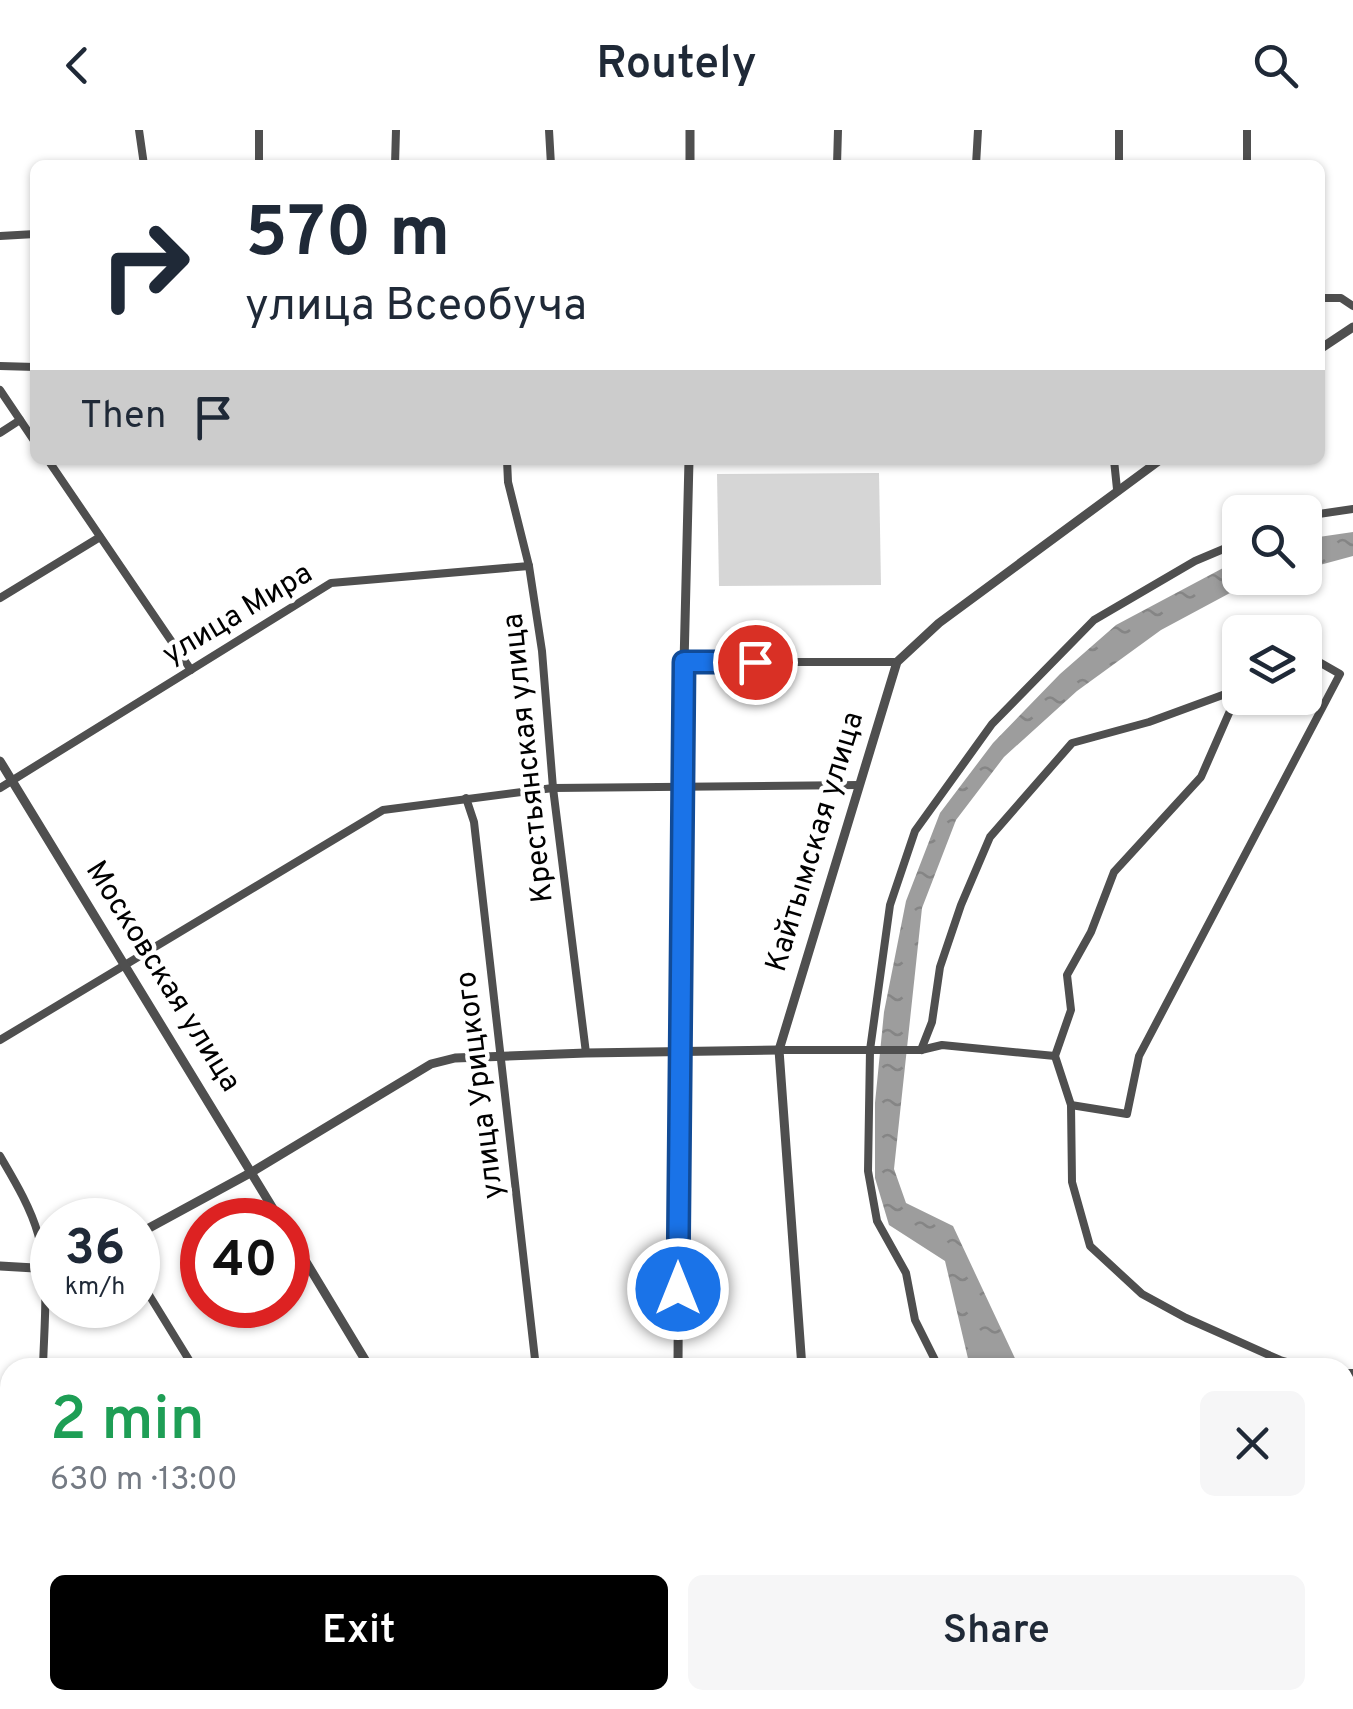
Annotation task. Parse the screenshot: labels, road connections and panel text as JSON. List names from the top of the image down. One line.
{"streets":{"street":["улица Мира","Крестьянская улица","Кайтымская улица","Московская улица","улица Урицкого"]},"crossings":[["улица Мира","Крестьянская улица"],["улица Мира","Московская улица"]],"page":{"header":"Routely","turn":["570 m","улица Всеобуча"],"then":"Then","speed":"36 km/h","limit":"40","heading":["2 min","630 m · 13:00"],"buttons":["Exit","Share"]}}
